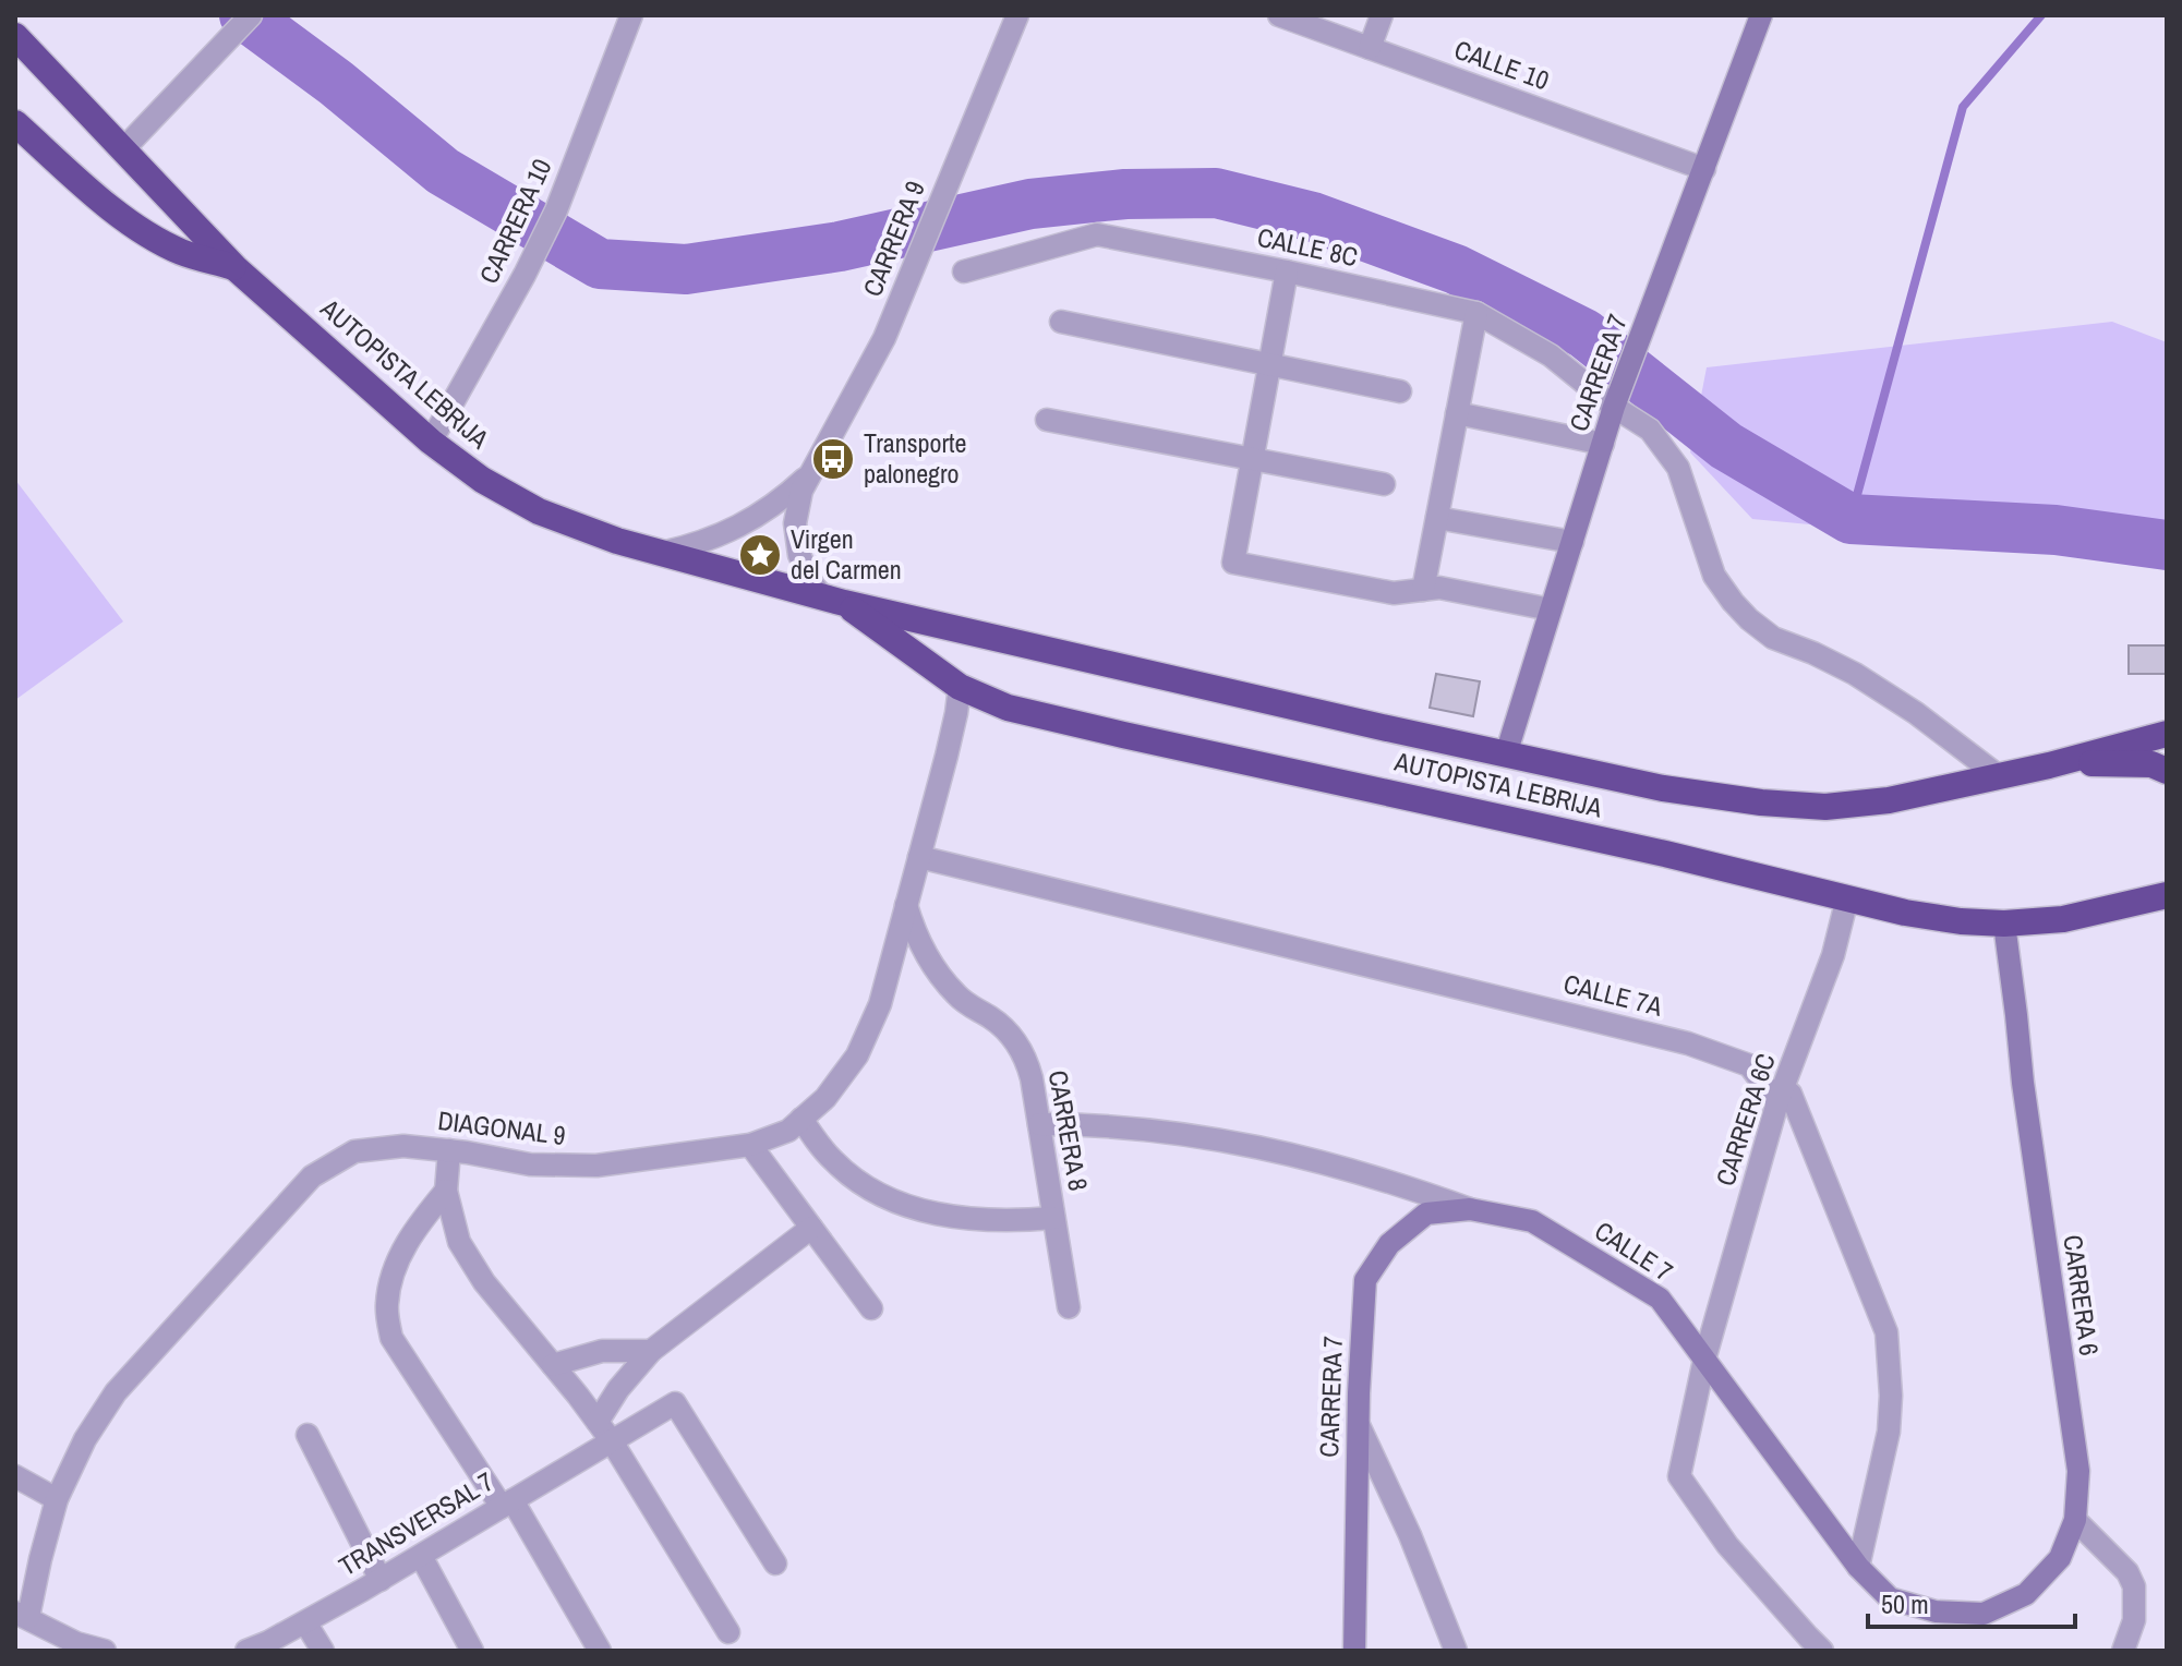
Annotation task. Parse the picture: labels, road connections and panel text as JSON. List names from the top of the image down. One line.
{"streets":{"highway":["AUTOPISTA LEBRIJA"],"street":["CALLE 10","CARRERA 10","CARRERA 9","CALLE 8C","CARRERA 7","CALLE 7A","CARRERA 6C","DIAGONAL 9","CARRERA 8","CALLE 7","CARRERA 6","TRANSVERSAL 7"]},"crossings":[["CALLE 10","CARRERA 7"],["CARRERA 10","AUTOPISTA LEBRIJA"],["CARRERA 9","AUTOPISTA LEBRIJA"],["CALLE 8C","CARRERA 7"],["CALLE 8C","AUTOPISTA LEBRIJA"],["CARRERA 7","AUTOPISTA LEBRIJA"],["CARRERA 7","CALLE 7"],["AUTOPISTA LEBRIJA","CARRERA 6C"],["AUTOPISTA LEBRIJA","DIAGONAL 9"],["AUTOPISTA LEBRIJA","CARRERA 6"],["CALLE 7A","CARRERA 6C"],["CALLE 7A","DIAGONAL 9"],["CALLE 7A","CALLE 7"],["CARRERA 6C","CALLE 7"],["DIAGONAL 9","CARRERA 8"],["CARRERA 8","CALLE 7"],["CALLE 7","CARRERA 6"]],"places":{"bus stop":["Transporte palonegro"],"place":["Virgen del Carmen"]},"scale_bar":"50 m"}
